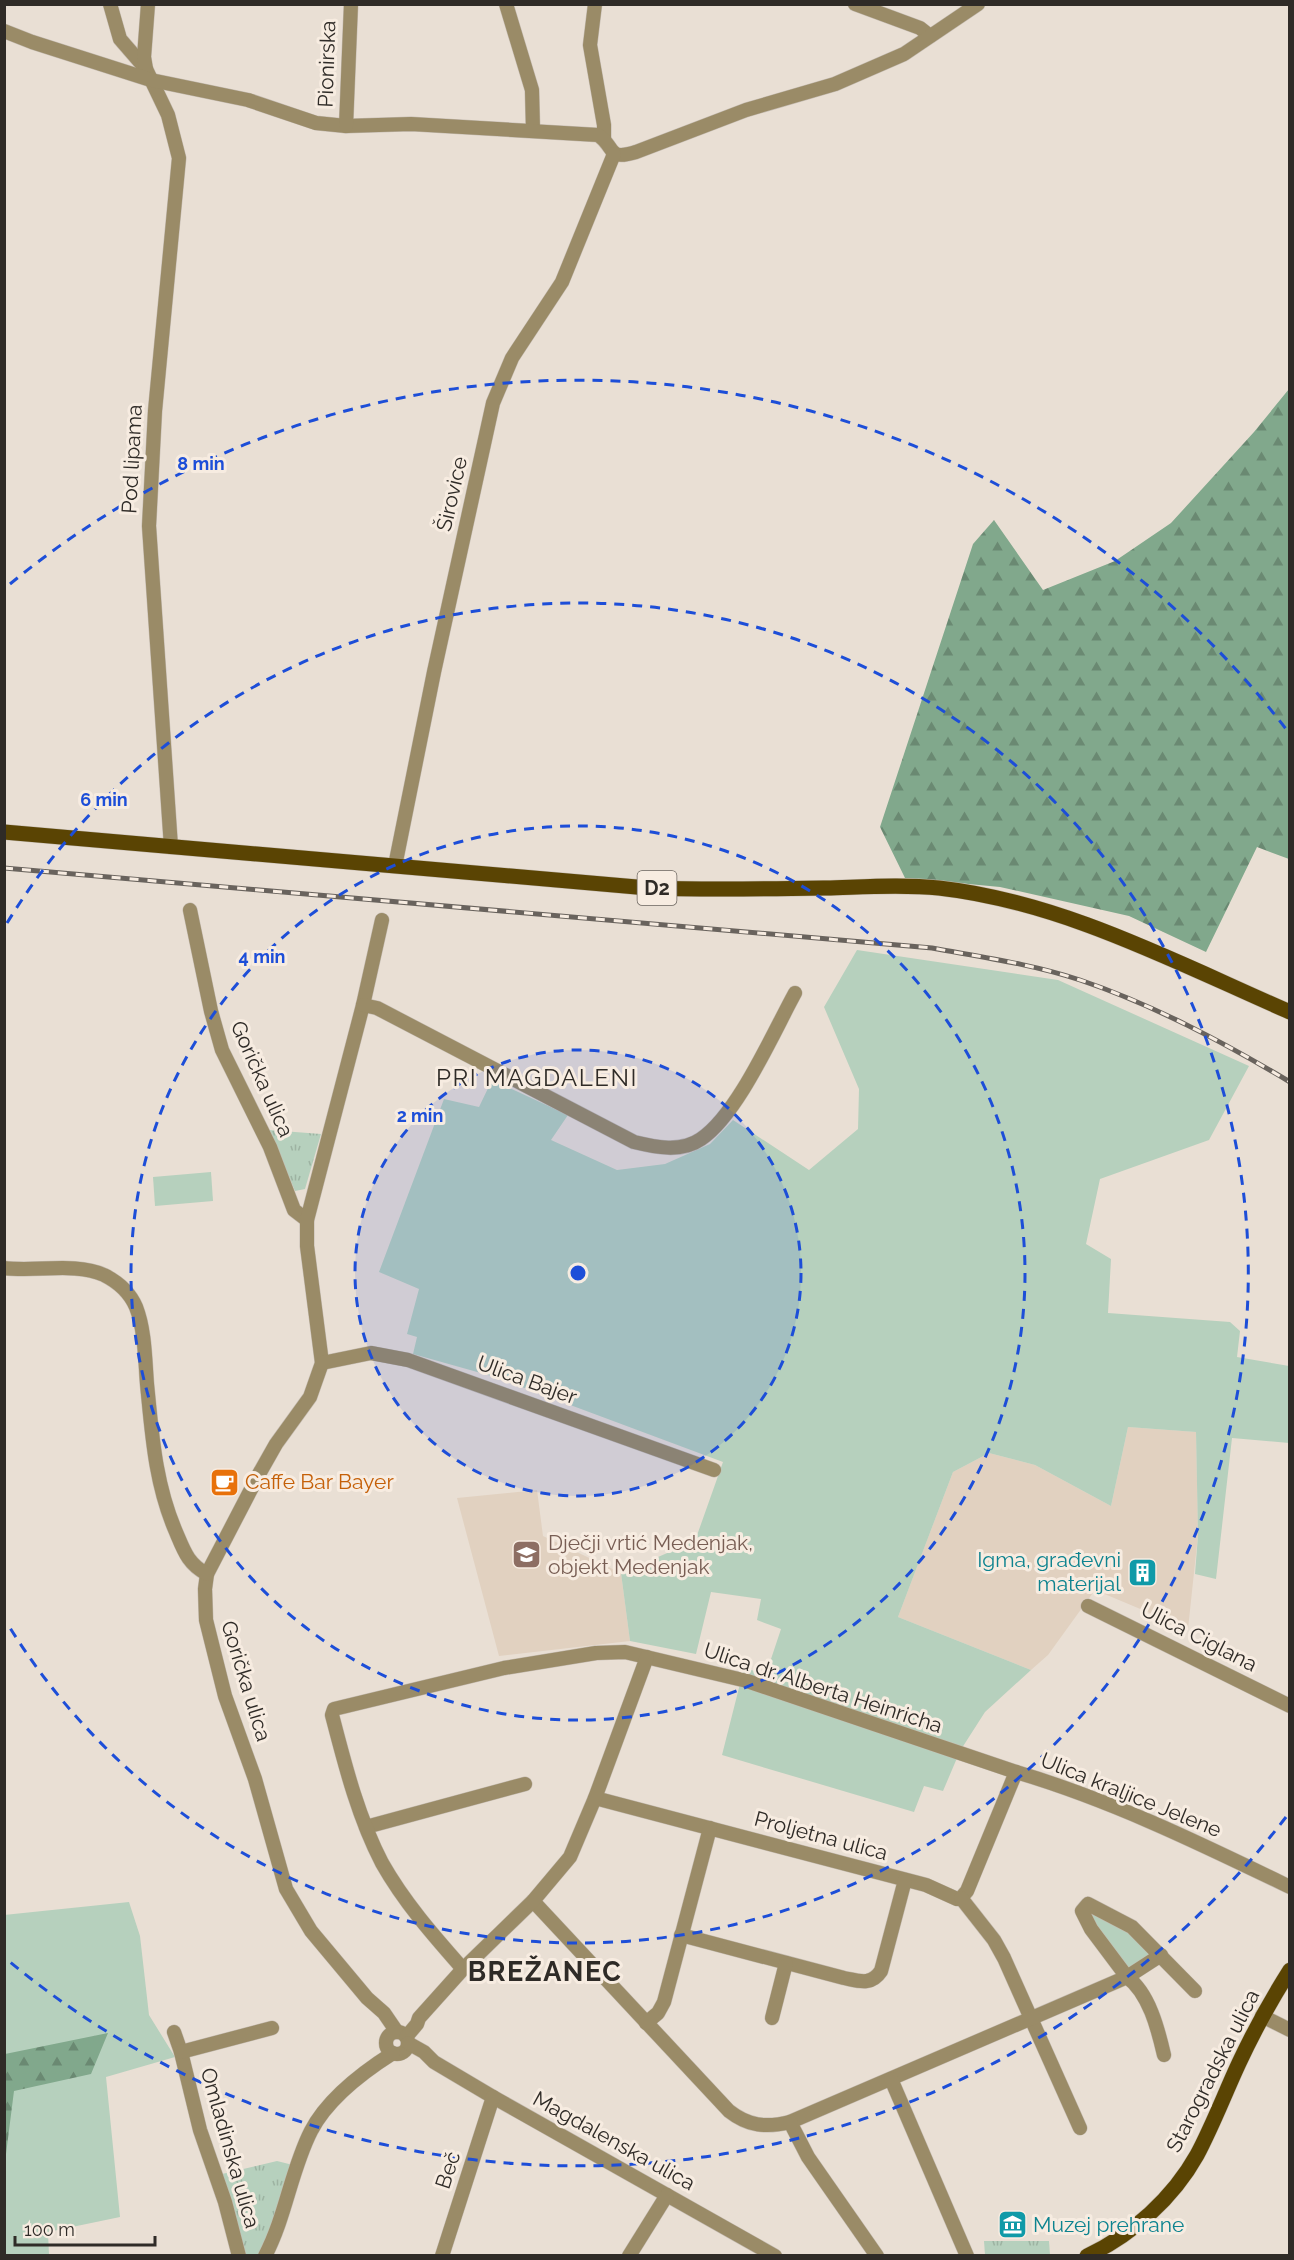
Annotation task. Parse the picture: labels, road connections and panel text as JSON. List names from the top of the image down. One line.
{"streets":{"main road":["D2","Starogradska ulica"],"street":["Pionirska","Pod lipama","Širovice","Gorička ulica","Ulica Bajer","Ulica Ciglana","Ulica dr. Alberta Heinricha","Ulica kraljice Jelene","Proljetna ulica","Magdalenska ulica","Omladinska ulica","Beč"]},"crossings":[["Pod lipama","D2"],["Širovice","D2"],["Gorička ulica","Ulica Bajer"],["Gorička ulica","Magdalenska ulica"],["Ulica dr. Alberta Heinricha","Ulica kraljice Jelene"],["Magdalenska ulica","Beč"]],"districts":["PRI MAGDALENI","BREŽANEC"],"places":{"cafe":["Caffe Bar Bayer"],"school or university":["Dječji vrtić Medenjak, objekt Medenjak"],"building":["Igma, građevni materijal"],"museum":["Muzej prehrane"]},"scale_bar":"100 m","rings":["8 min","6 min","4 min","2 min"]}
